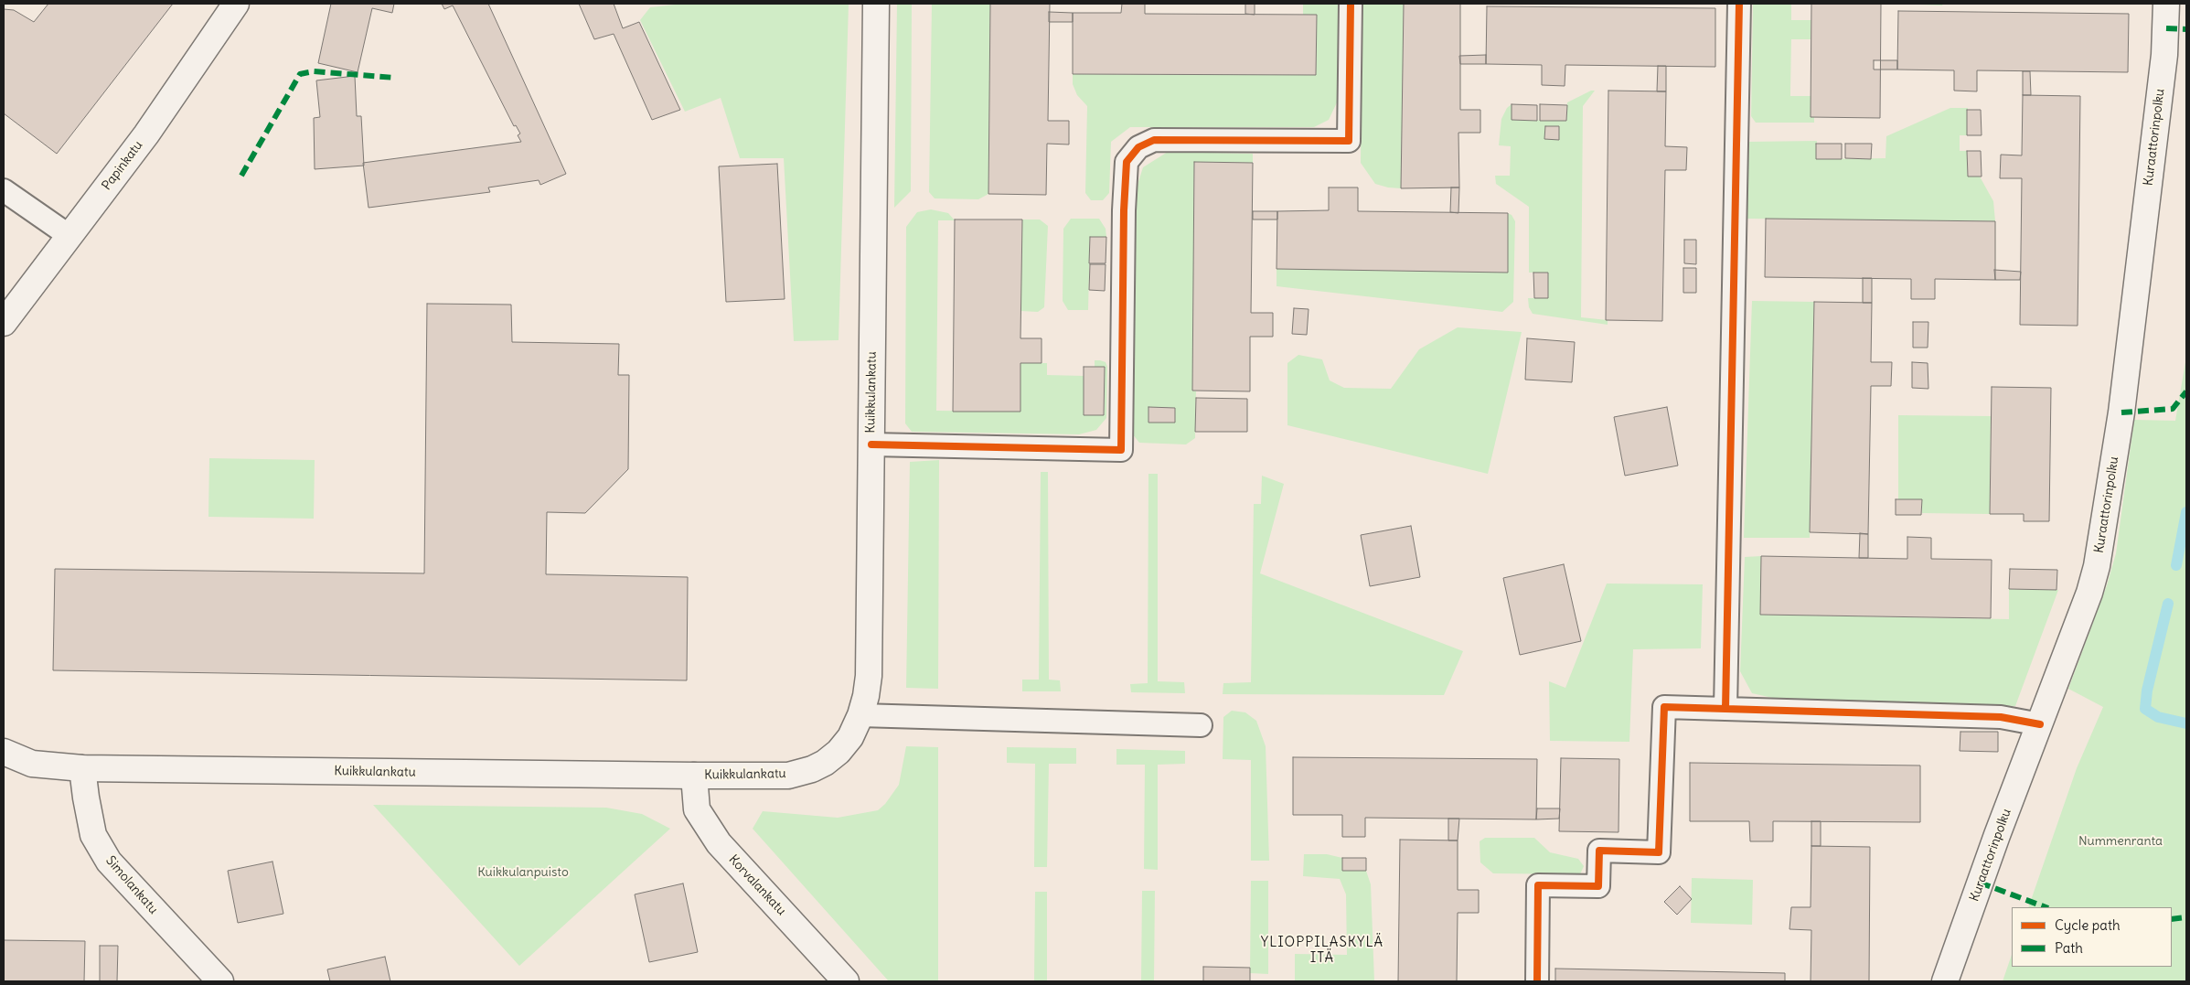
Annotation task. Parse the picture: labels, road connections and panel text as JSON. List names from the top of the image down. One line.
{"streets":{"street":["Kuraattorinpolku","Papinkatu","Kuikkulankatu","Simolankatu","Korvalankatu"]},"crossings":[["Kuikkulankatu","Simolankatu"],["Kuikkulankatu","Korvalankatu"]],"districts":["YLIOPPILASKYLÄ ITÄ"],"parks":["Nummenranta","Kuikkulanpuisto"],"legend":["Cycle path","Path"]}
